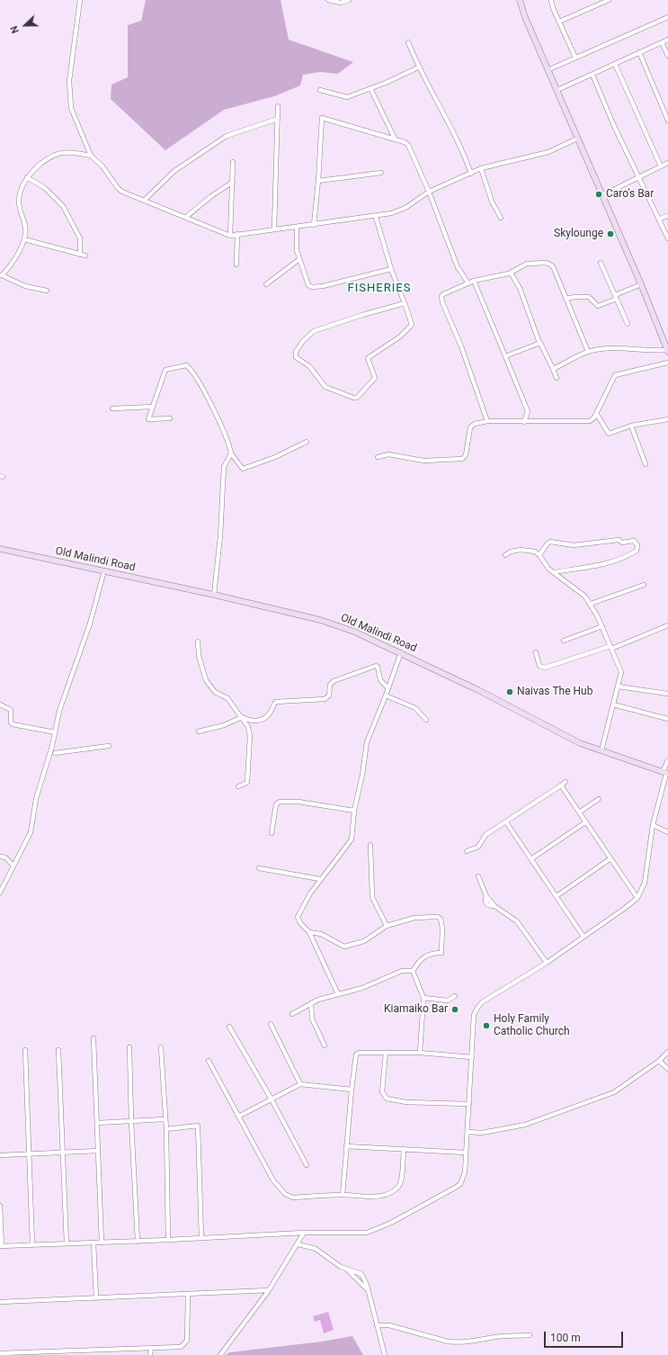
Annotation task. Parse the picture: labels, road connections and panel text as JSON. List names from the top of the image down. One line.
{"streets":{"main road":["Old Malindi Road"]},"districts":["FISHERIES"],"places":["Caro's Bar","Skylounge","Naivas The Hub","Kiamaiko Bar","Holy Family Catholic Church"],"scale_bar":"100 m","north":"left"}
